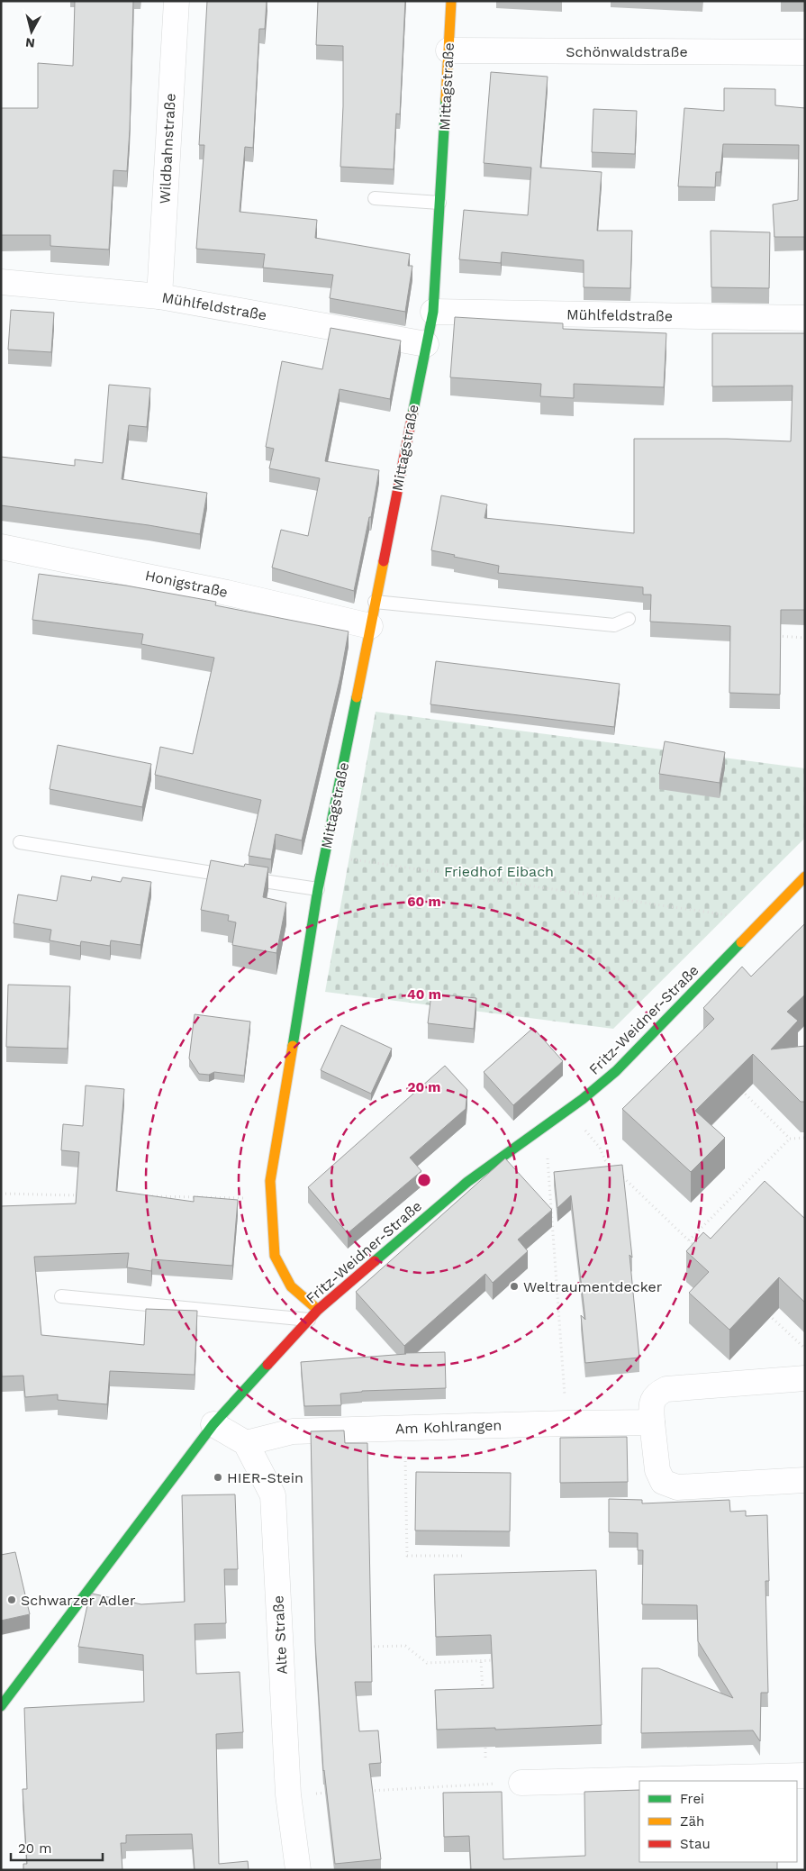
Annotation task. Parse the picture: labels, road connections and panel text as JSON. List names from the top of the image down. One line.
{"streets":{"street":["Schönwaldstraße","Mittagstraße","Wildbahnstraße","Mühlfeldstraße","Honigstraße","Fritz-Weidner-Straße","Am Kohlrangen","Alte Straße"]},"crossings":[["Schönwaldstraße","Mittagstraße"],["Mittagstraße","Mühlfeldstraße"],["Mittagstraße","Honigstraße"],["Mittagstraße","Fritz-Weidner-Straße"],["Wildbahnstraße","Mühlfeldstraße"],["Am Kohlrangen","Alte Straße"]],"parks":["Friedhof Eibach"],"places":["Weltraumentdecker","HIER-Stein","Schwarzer Adler"],"legend":["Frei","Zäh","Stau"],"scale_bar":"20 m","north":"bottom","rings":["60 m","40 m","20 m"]}
